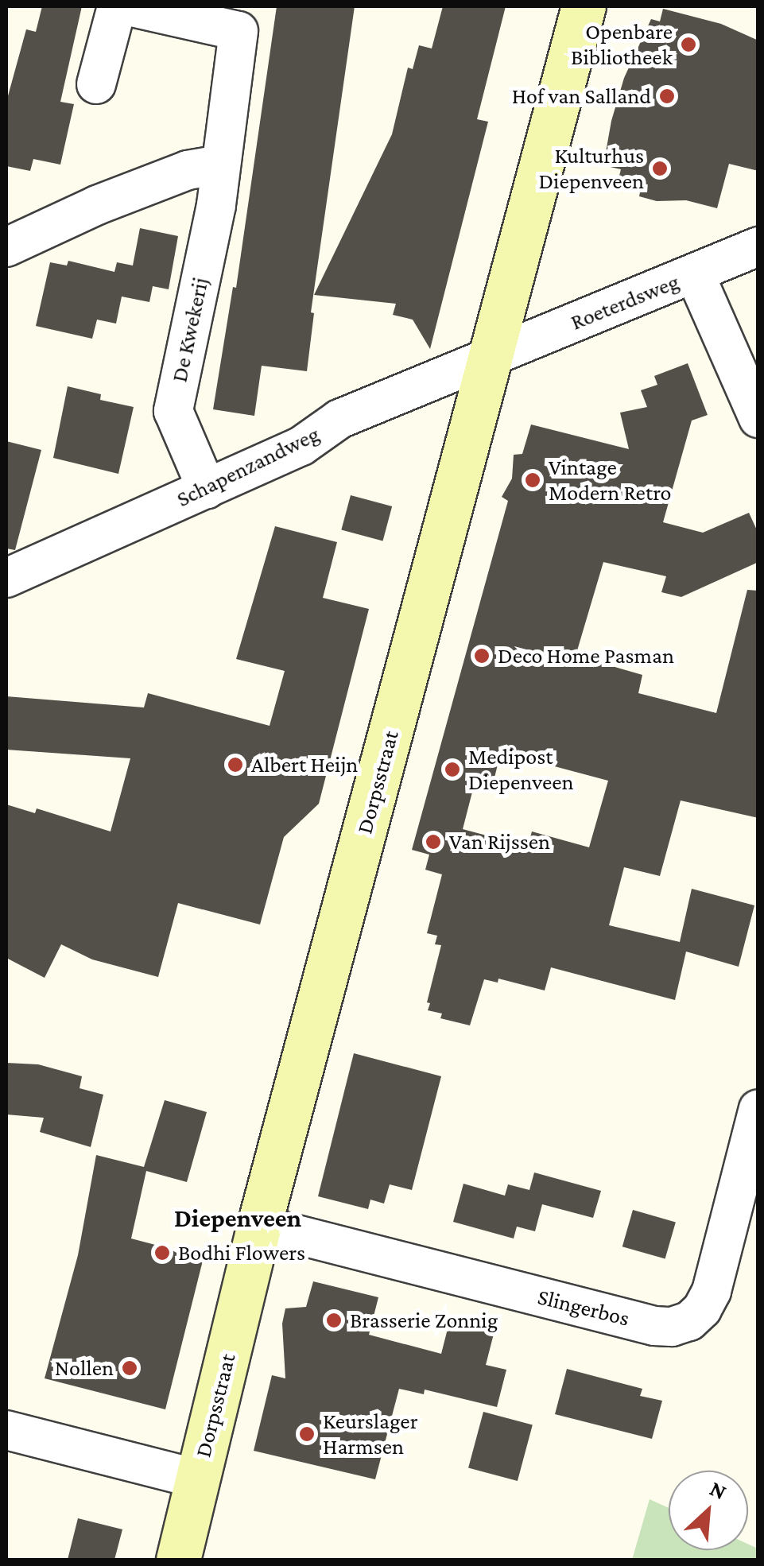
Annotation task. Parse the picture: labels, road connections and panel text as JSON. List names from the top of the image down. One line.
{"streets":{"street":["Roeterdsweg","De Kwekerij","Schapenzandweg","Dorpsstraat","Slingerbos"]},"crossings":[["Roeterdsweg","Schapenzandweg"],["Roeterdsweg","Dorpsstraat"],["De Kwekerij","Schapenzandweg"],["Schapenzandweg","Dorpsstraat"],["Dorpsstraat","Slingerbos"]],"districts":["Diepenveen"],"places":["Openbare Bibliotheek","Hof van Salland","Kulturhus Diepenveen","Vintage Modern Retro","Deco Home Pasman","Albert Heijn","Medipost Diepenveen","Van Rijssen","Bodhi Flowers","Brasserie Zonnig","Nollen","Keurslager Harmsen"],"north":"top right"}
